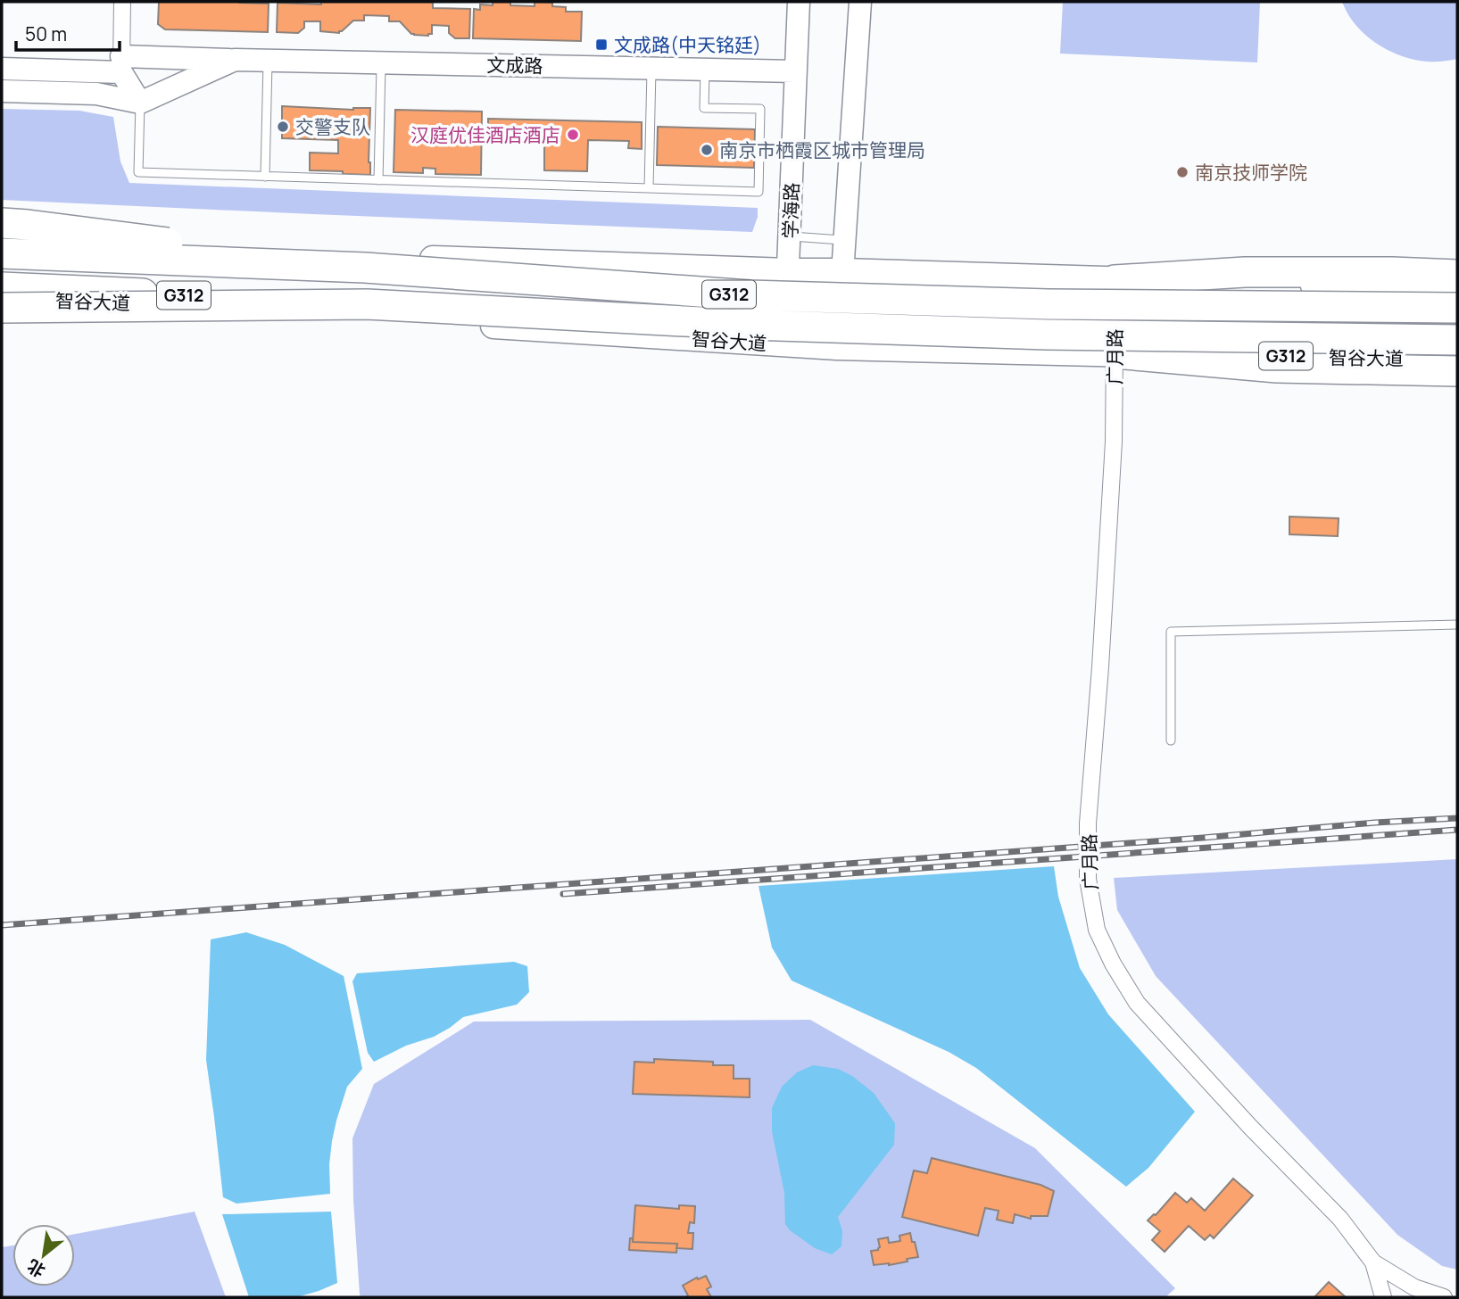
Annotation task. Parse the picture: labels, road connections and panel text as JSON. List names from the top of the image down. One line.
{"streets":{"highway":["G312","智谷大道"],"street":["文成路","学海路","广月路"]},"crossings":[["文成路","学海路"],["学海路","G312"],["学海路","智谷大道"],["G312","广月路"],["智谷大道","广月路"]],"places":{"transit":["文成路(中天铭廷)"],"other":["交警支队","汉庭优佳酒店酒店","南京市栖霞区城市管理局","南京技师学院"]},"scale_bar":"50 m","north":"bottom left"}
